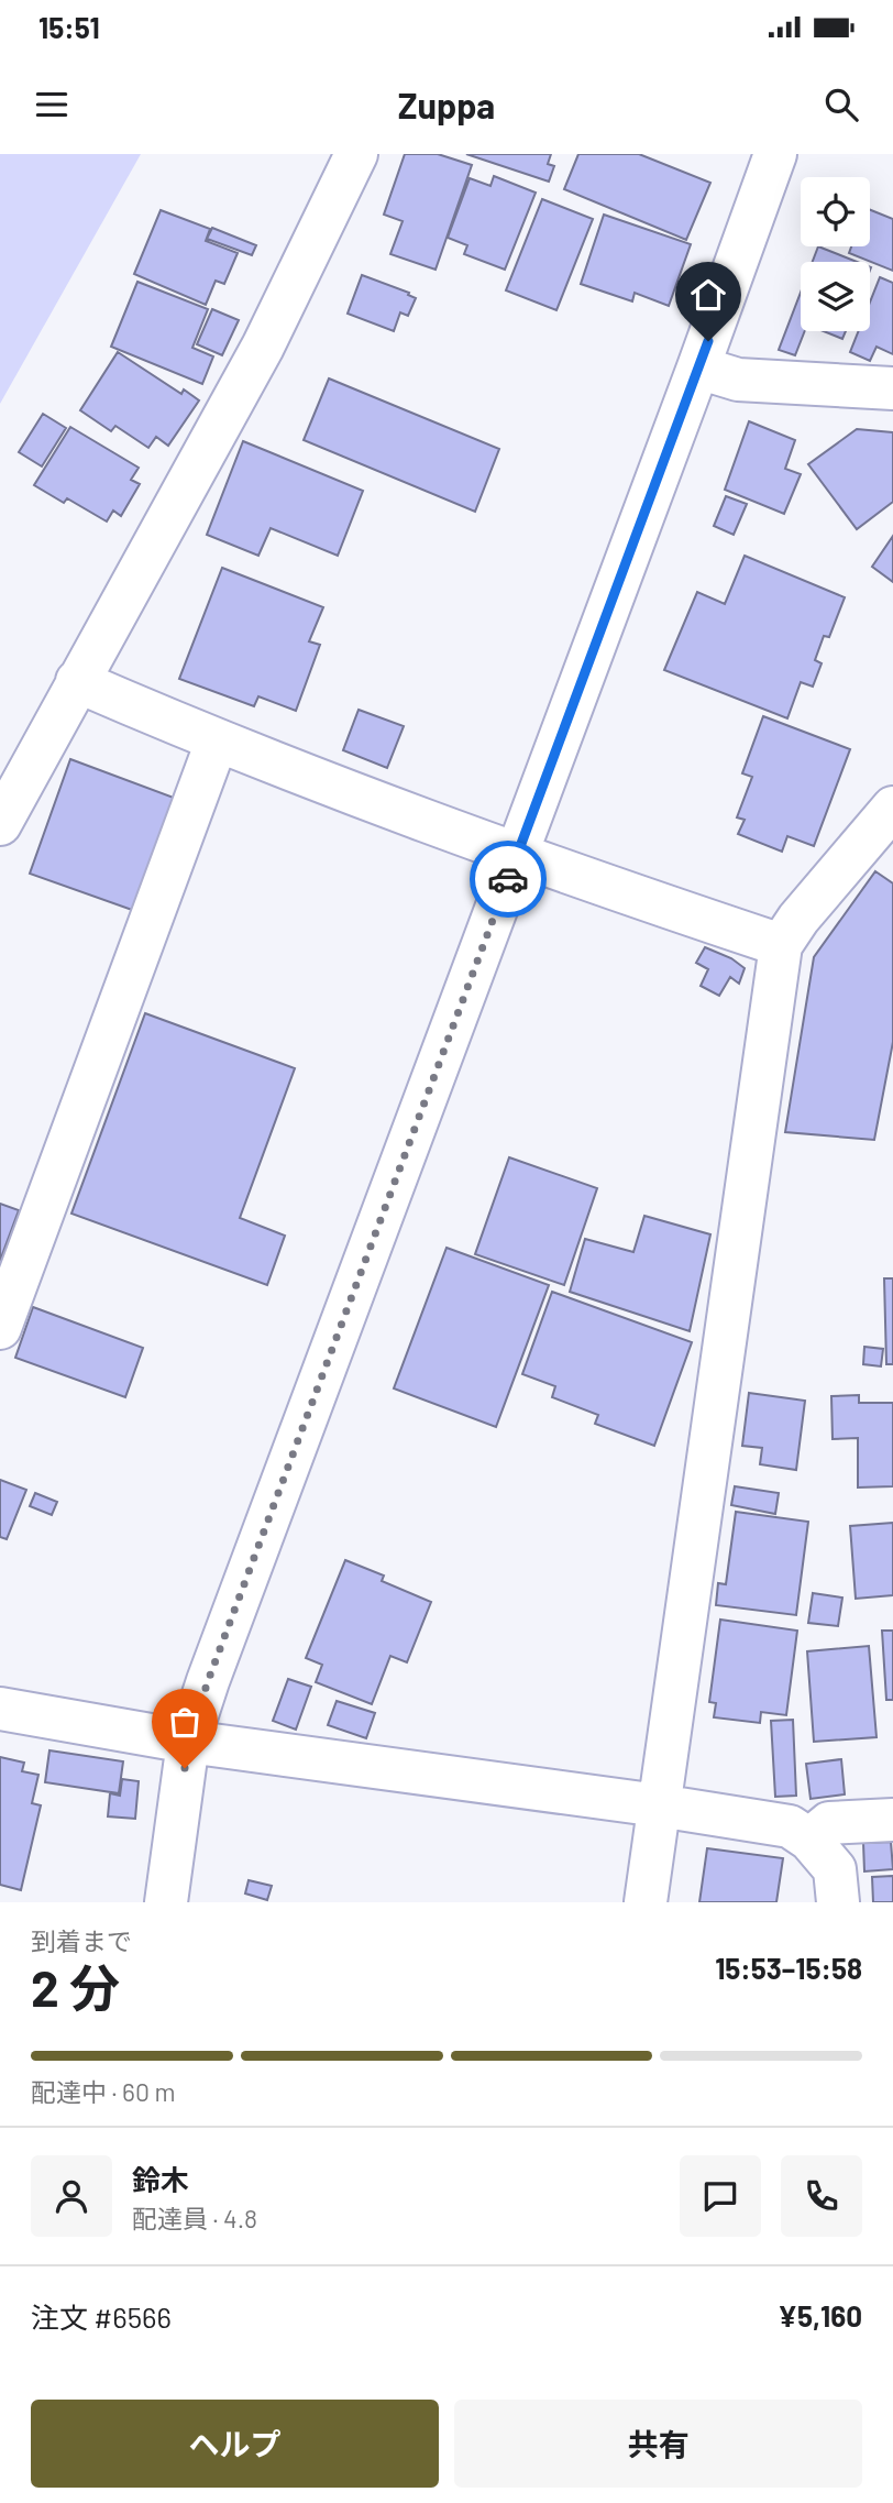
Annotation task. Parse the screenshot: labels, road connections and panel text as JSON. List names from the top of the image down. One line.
{"page":{"status":"15:51","header":"Zuppa","heading":["2 分","到着まで","15:53–15:58"],"panel":["鈴木","配達員 · 4.8","注文 #6566","¥5,160"],"bar":"配達中 · 60 m","buttons":["ヘルプ","共有"]}}
